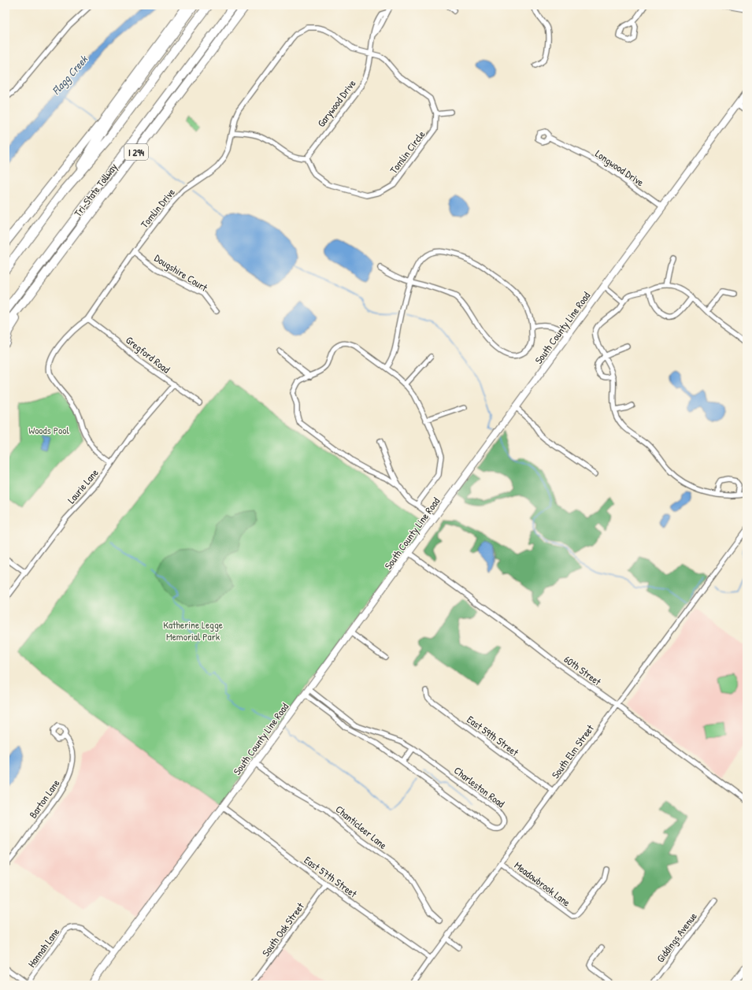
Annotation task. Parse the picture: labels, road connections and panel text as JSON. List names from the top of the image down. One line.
{"streets":{"highway":["I 294","Tri-State Tollway"],"main road":["South County Line Road"],"street":["Garywood Drive","Tomlin Circle","Longwood Drive","Tomlin Drive","Dougshire Court","Gregford Road","Laurie Lane","60th Street","East 59th Street","South Elm Street","Charleston Road","Barton Lane","Chanticleer Lane","East 57th Street","Meadowbrook Lane","South Oak Street","Giddings Avenue","Hannah Lane"]},"crossings":[["Garywood Drive","Tomlin Circle"],["Garywood Drive","Tomlin Drive"],["Tomlin Circle","Tomlin Drive"],["Longwood Drive","South County Line Road"],["Tomlin Drive","Dougshire Court"],["Tomlin Drive","Gregford Road"],["Tomlin Drive","Laurie Lane"],["South County Line Road","60th Street"],["South County Line Road","Charleston Road"],["South County Line Road","Chanticleer Lane"],["South County Line Road","East 57th Street"],["South County Line Road","Hannah Lane"],["Gregford Road","Laurie Lane"],["60th Street","South Elm Street"],["East 59th Street","South Elm Street"],["South Elm Street","East 57th Street"],["South Elm Street","Meadowbrook Lane"],["East 57th Street","South Oak Street"]],"water":["Flagg Creek"],"parks":["Woods Pool","Katherine Legge Memorial Park"]}
